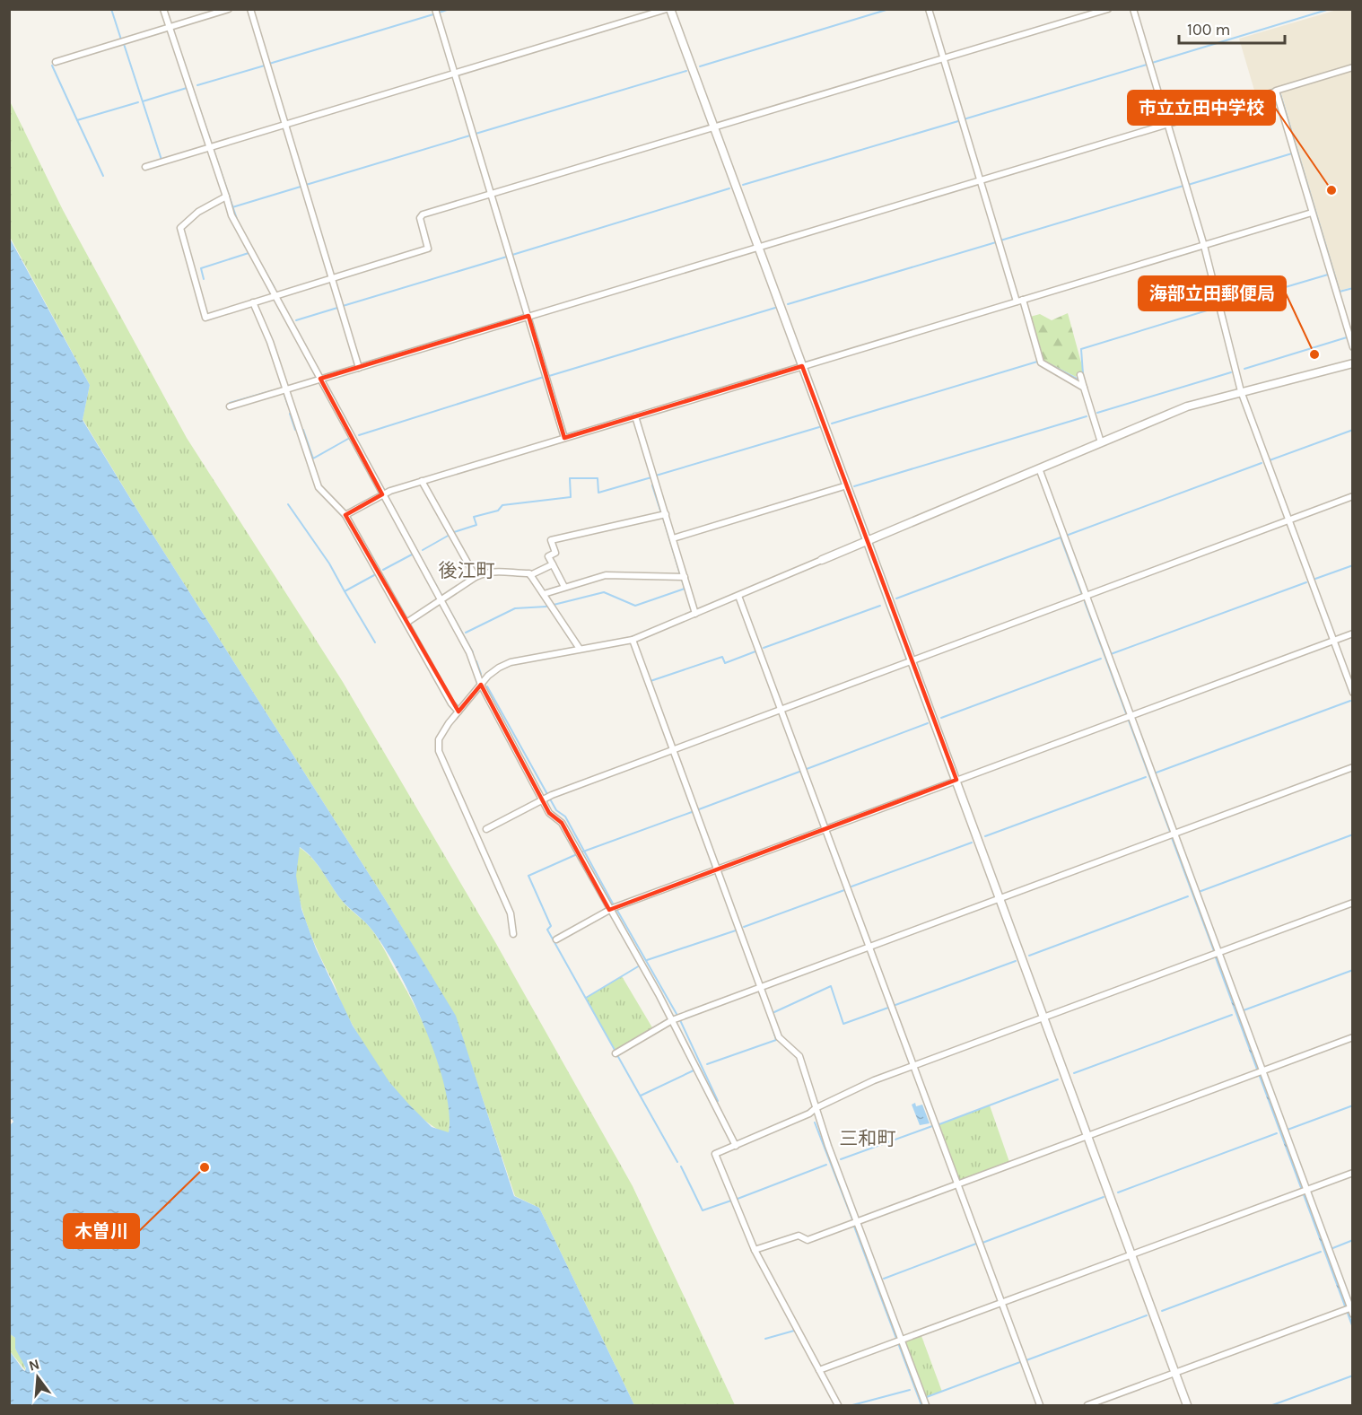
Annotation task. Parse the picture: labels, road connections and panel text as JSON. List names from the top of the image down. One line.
{"districts":["後江町","三和町"],"places":["市立立田中学校","海部立田郵便局","木曽川"],"scale_bar":"100 m","north":"top"}
